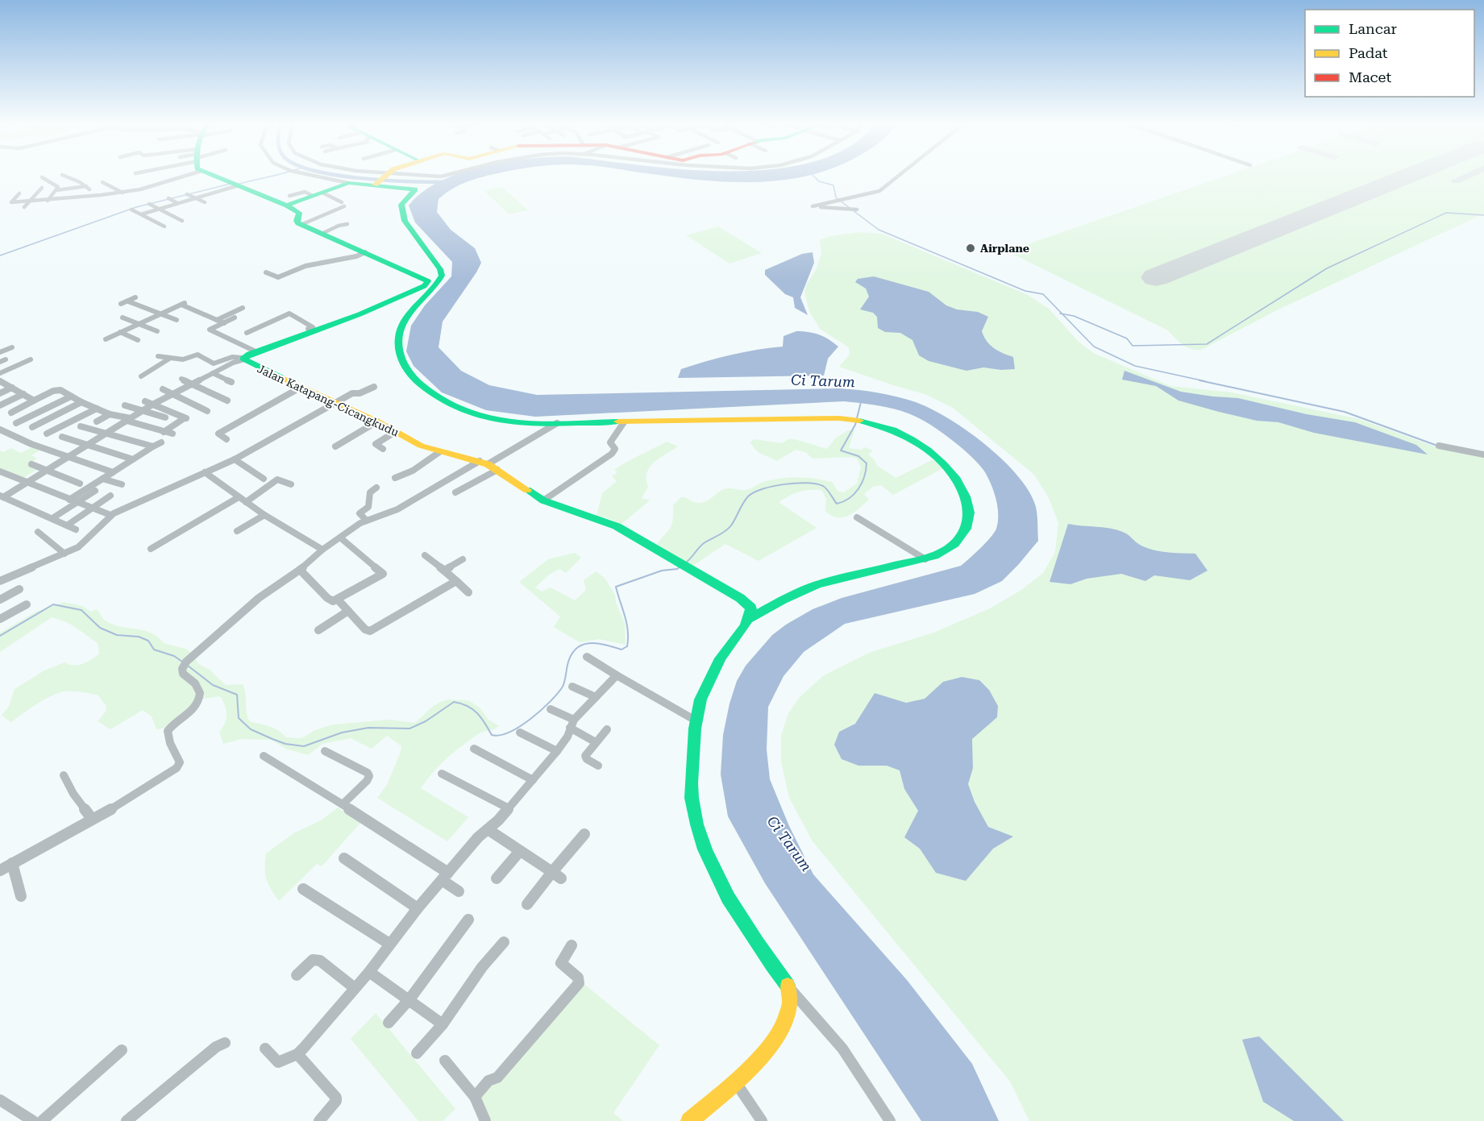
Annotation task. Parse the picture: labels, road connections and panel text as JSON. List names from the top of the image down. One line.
{"streets":{"street":["Jalan Katapang-Cicangkudu"]},"water":["Ci Tarum"],"places":["Airplane"],"legend":["Lancar","Padat","Macet"]}
